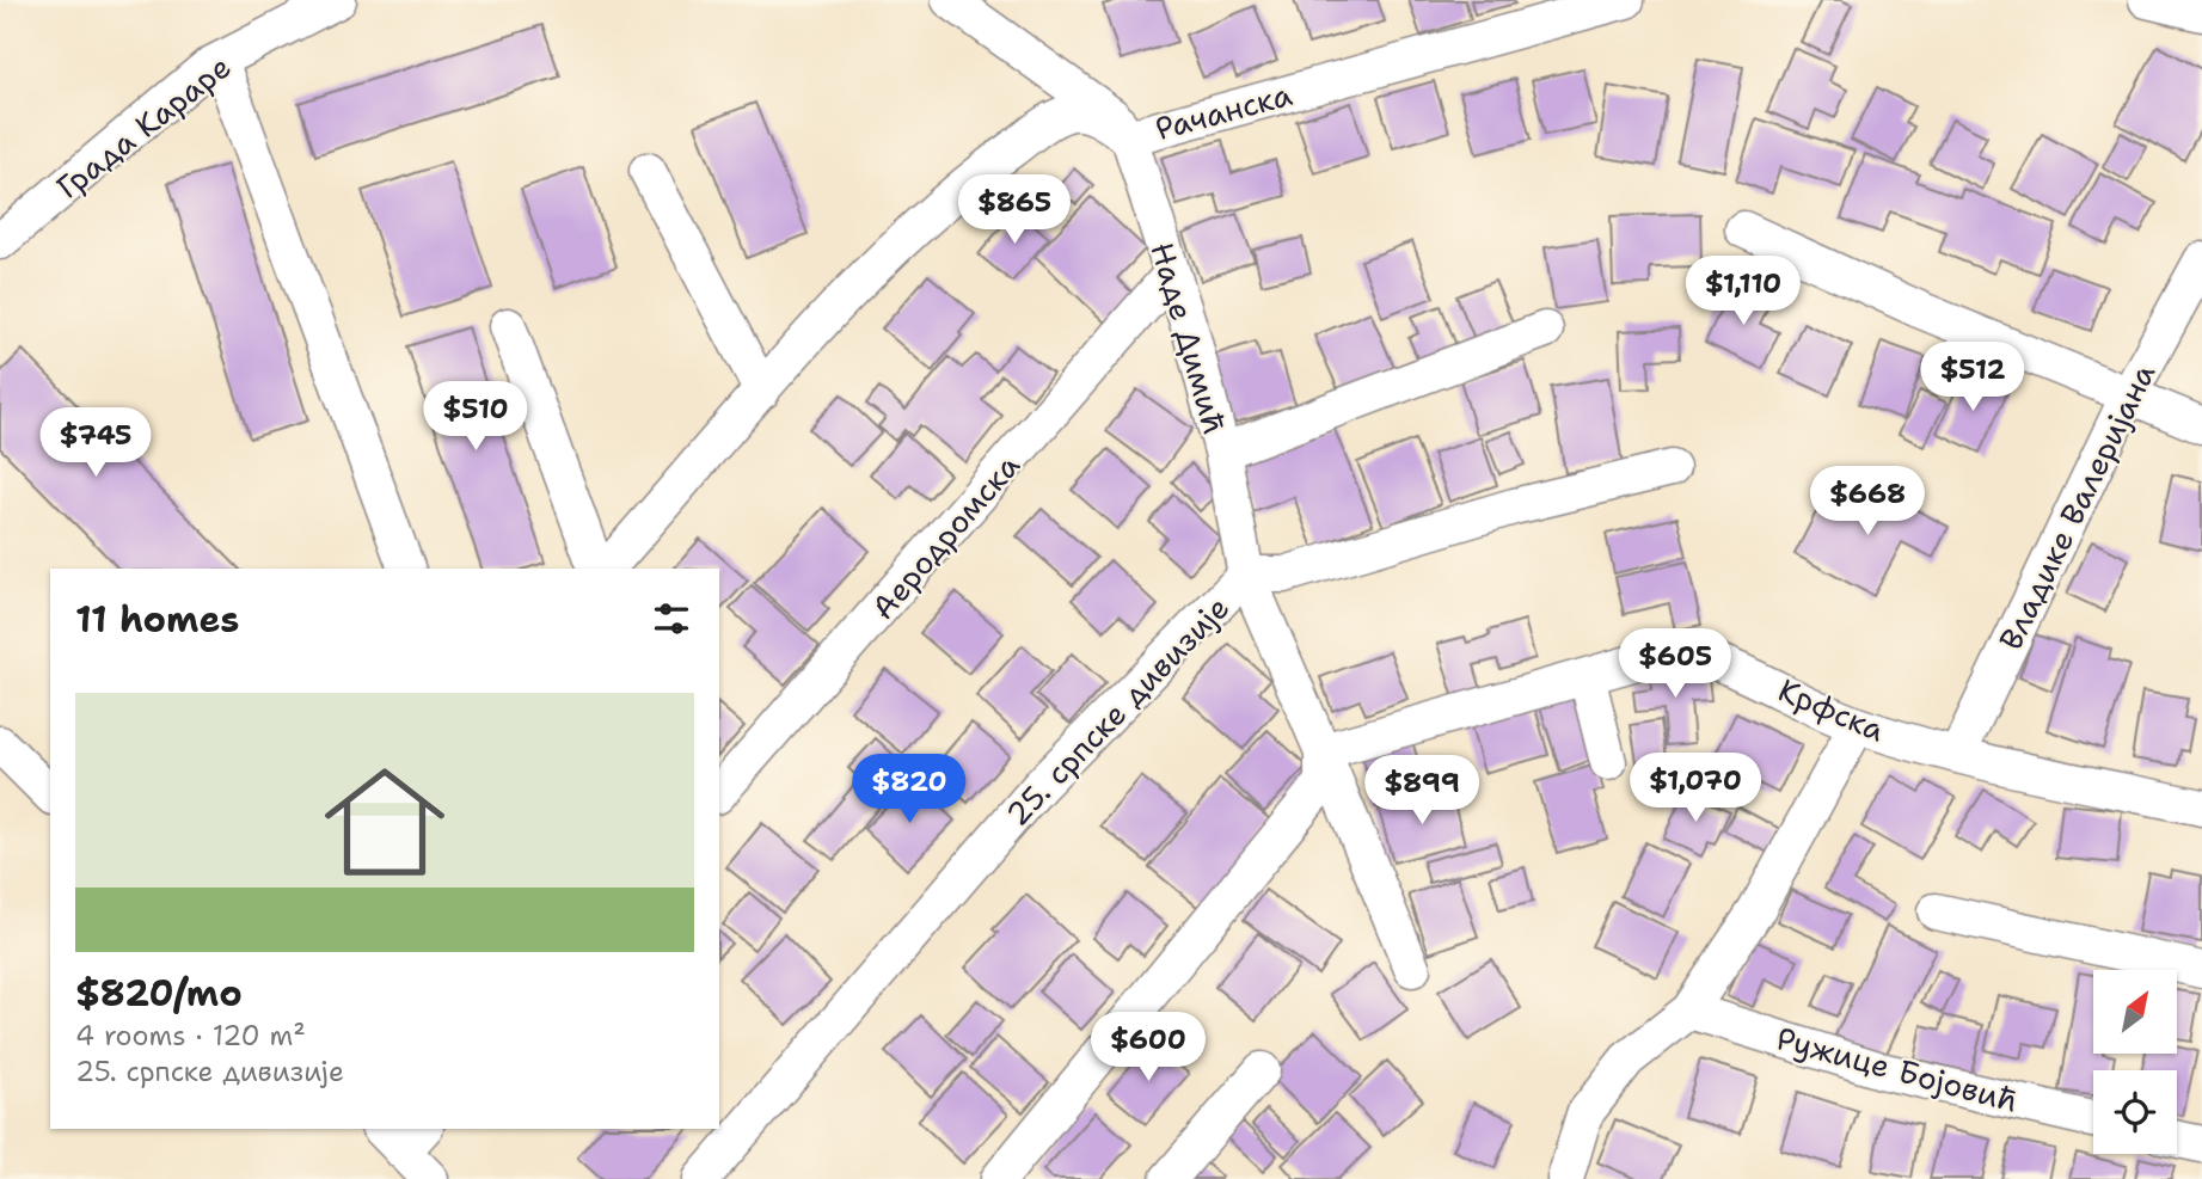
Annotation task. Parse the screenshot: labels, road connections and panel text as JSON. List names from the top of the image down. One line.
{"streets":{"street":["Рачанска","Града Караре","Наде Димић","Владике Валеријана","Аеродромска","Крфска","25. српске дивизије","Ружице Бојовић"]},"crossings":[["Рачанска","Наде Димић"],["Наде Димић","Аеродромска"],["Наде Димић","Крфска"],["Наде Димић","25. српске дивизије"],["Владике Валеријана","Крфска"]],"north":"top right","page":{"price":["$865","$1,110","$512","$510","$745","$668","$605","$1,070","$820","$899","$600"],"heading":"11 homes","list":[{"name":"$820/mo","note":"4 rooms · 120 m² · 25. српске дивизије"}]}}
